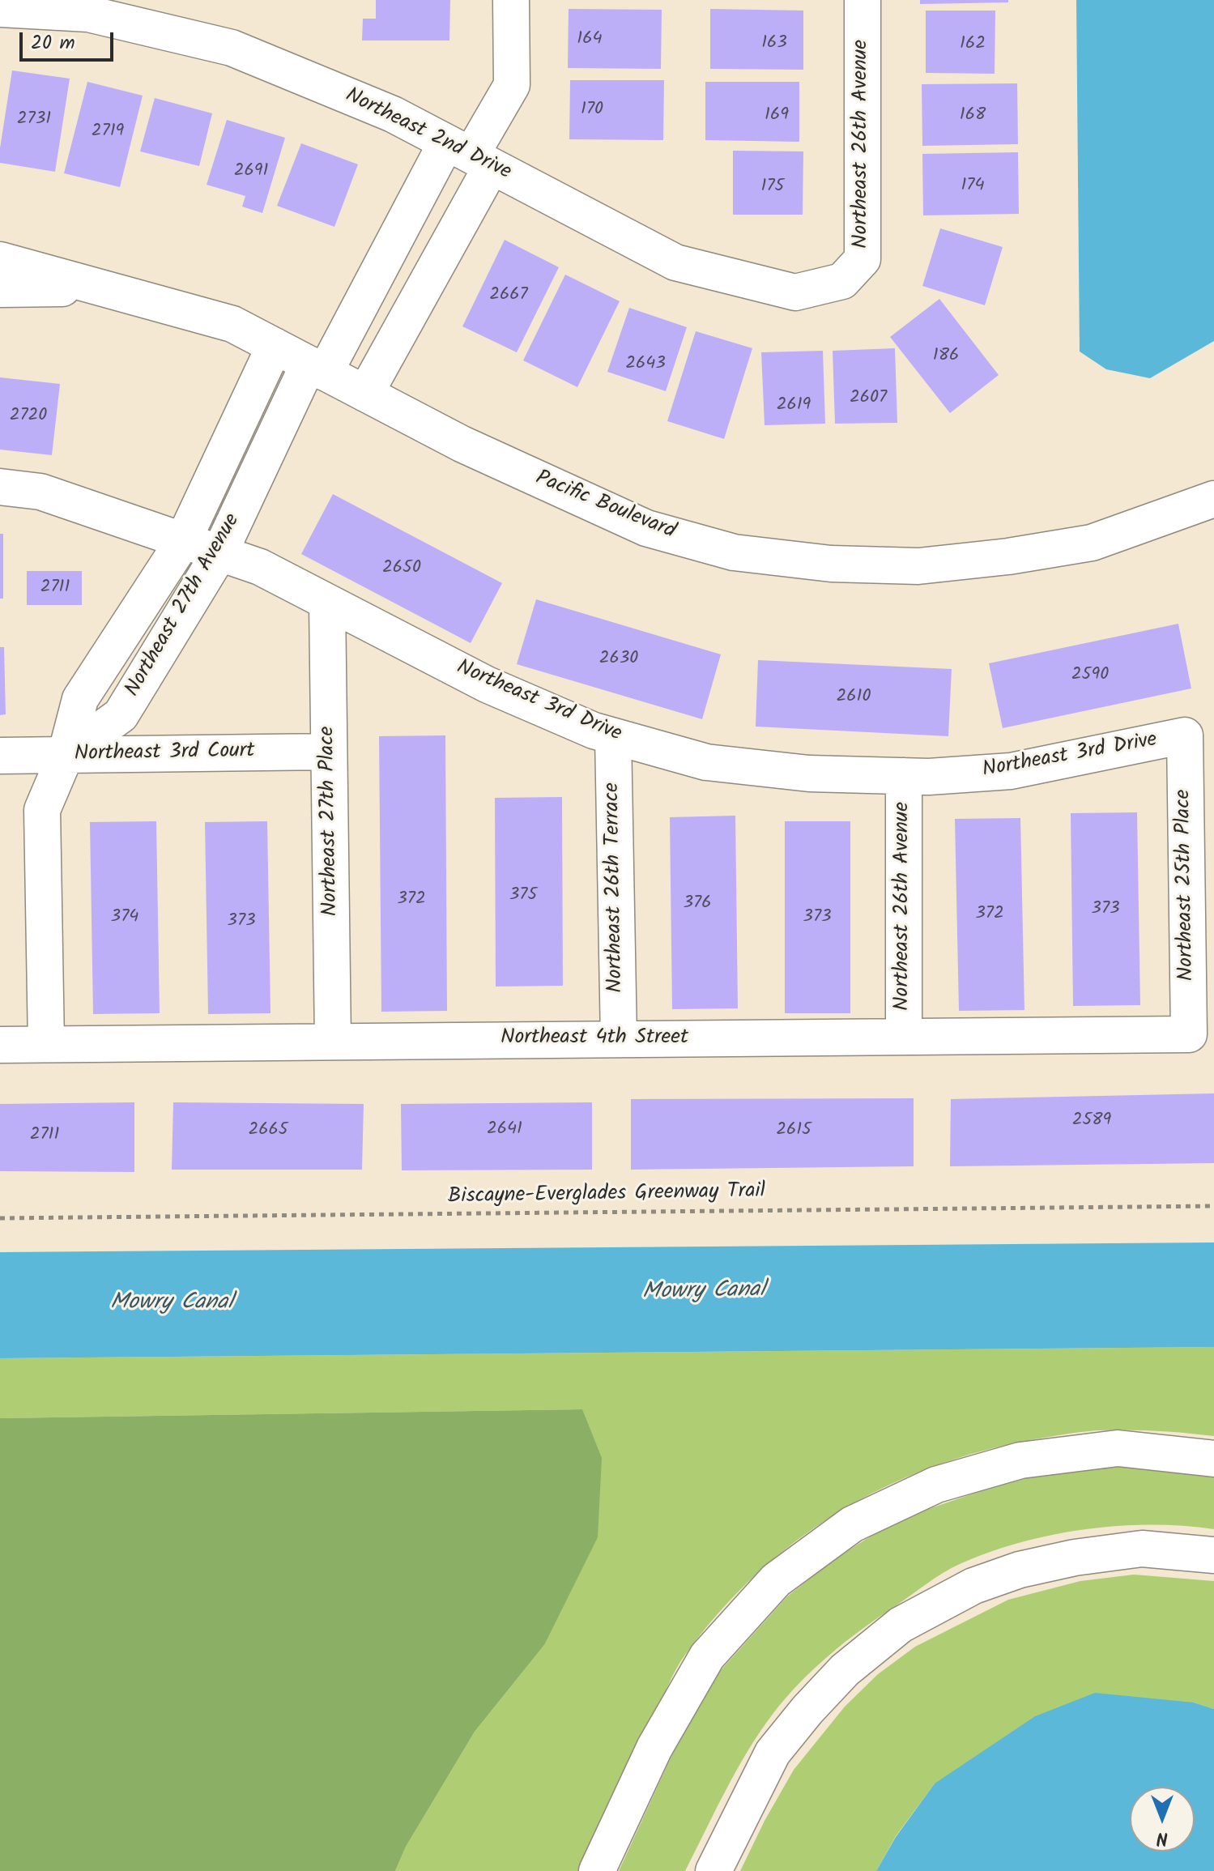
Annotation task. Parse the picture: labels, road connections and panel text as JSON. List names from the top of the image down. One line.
{"streets":{"main road":["Northeast 2nd Drive","Northeast 26th Avenue","Pacific Boulevard","Northeast 27th Avenue","Northeast 3rd Drive","Northeast 3rd Court","Northeast 27th Place","Northeast 25th Place","Northeast 26th Terrace","Northeast 4th Street"],"path":["Biscayne-Everglades Greenway Trail"]},"crossings":[["Northeast 2nd Drive","Northeast 26th Avenue"],["Northeast 2nd Drive","Northeast 27th Avenue"],["Northeast 26th Avenue","Northeast 3rd Drive"],["Northeast 26th Avenue","Northeast 4th Street"],["Pacific Boulevard","Northeast 27th Avenue"],["Northeast 27th Avenue","Northeast 3rd Drive"],["Northeast 27th Avenue","Northeast 3rd Court"],["Northeast 27th Avenue","Northeast 4th Street"],["Northeast 3rd Drive","Northeast 27th Place"],["Northeast 3rd Drive","Northeast 25th Place"],["Northeast 3rd Drive","Northeast 26th Terrace"],["Northeast 3rd Court","Northeast 27th Place"],["Northeast 27th Place","Northeast 4th Street"],["Northeast 25th Place","Northeast 4th Street"],["Northeast 26th Terrace","Northeast 4th Street"]],"water":["Mowry Canal"],"house_numbers":["164","163","162","170","169","168","2731","2719","2691","174","175","2667","186","2643","2607","2619","2720","2650","2711","2630","2590","2610","375","372","376","373","372","374","373","373","2589","2641","2665","2615","2711"],"scale_bar":"20 m","north":"bottom"}
